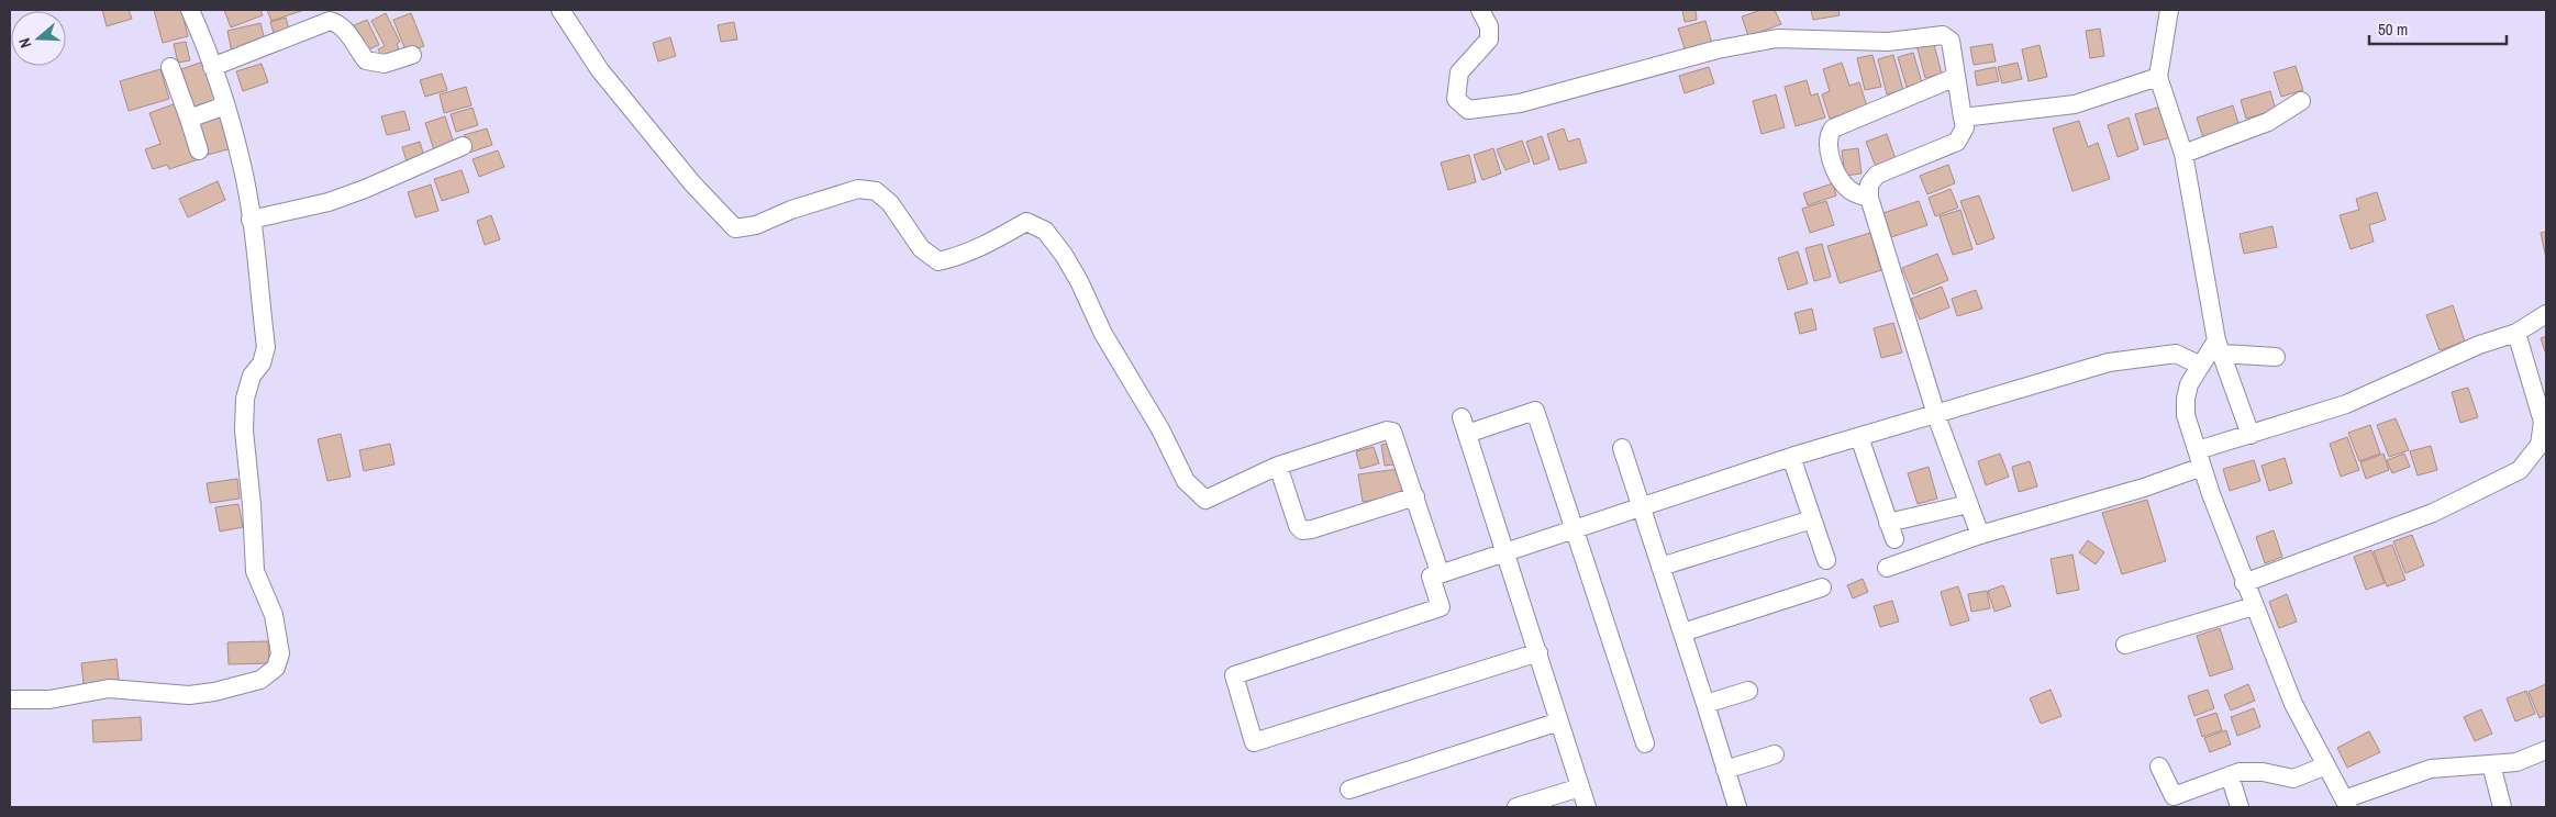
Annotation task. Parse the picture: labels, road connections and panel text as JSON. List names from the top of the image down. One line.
{"scale_bar":"50 m","north":"left"}
